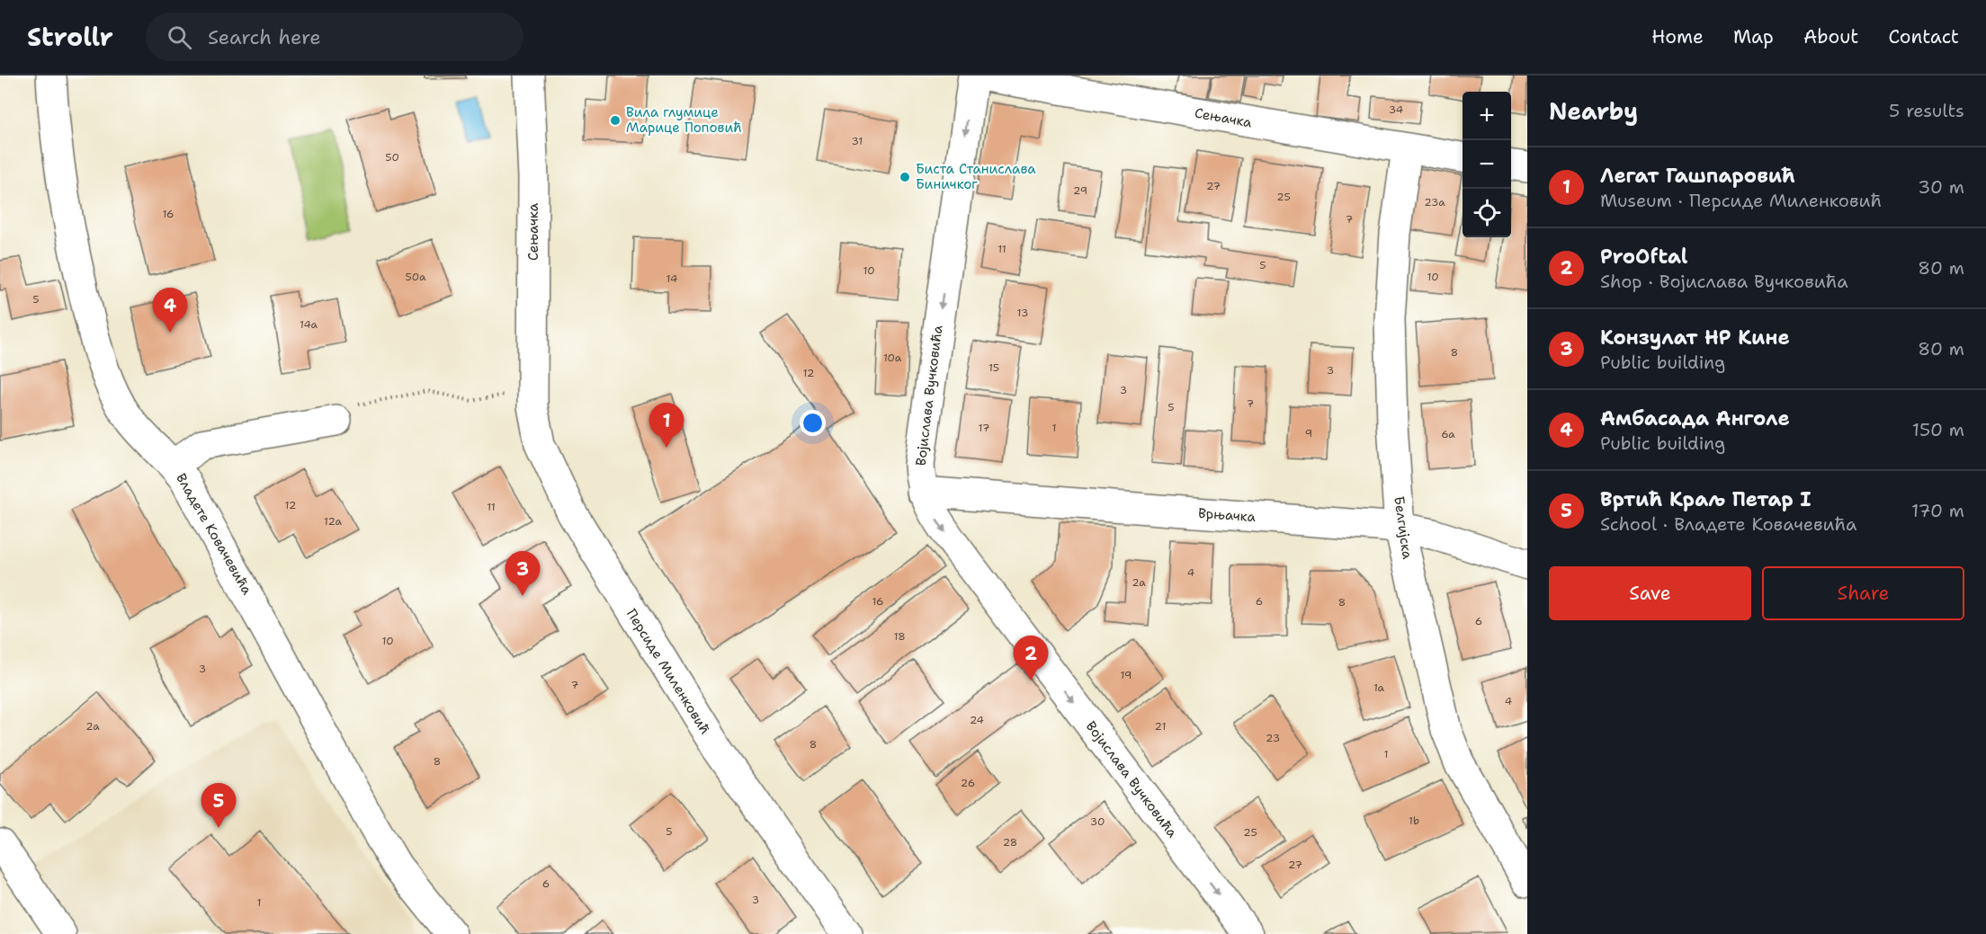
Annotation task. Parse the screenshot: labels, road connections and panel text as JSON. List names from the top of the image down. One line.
{"streets":{"street":["Сењачка","Војислава Вучковића","Врњачка","Белгијска","Владете Ковачевића","Персиде Миленковић"]},"crossings":[["Сењачка","Белгијска"],["Сењачка","Персиде Миленковић"],["Војислава Вучковића","Врњачка"],["Врњачка","Белгијска"]],"one_way":["Војислава Вучковића"],"places":["Вила глумице Марице Поповић","Биста Станислава Биничког"],"house_numbers":["34","31","50","27","29","25","23a","16","7","11","5","10","50a","10","14","5","13","14a","8","10a","15","3","12","3","7","5","17","1","9","6a","12","11","12a","4","2a","16","6","8","6","18","10","3","19","7","1a","4","24","2a","21","23","8","1","8","26","1b","30","5","25","28","27","6","3","1"],"page":{"header":"Strollr","search":"Search here","nav":["Home","Map","About","Contact"],"heading":["Nearby","5 results"],"map_buttons":["+","−"],"list":[{"mark":"1","name":"Легат Гашпаровић","note":"Museum · Персиде Миленковић","value":"30 m"},{"mark":"2","name":"ProOftal","note":"Shop · Војислава Вучковића","value":"80 m"},{"mark":"3","name":"Конзулат НР Кине","note":"Public building","value":"80 m"},{"mark":"4","name":"Амбасада Анголе","note":"Public building","value":"150 m"},{"mark":"5","name":"Вртић Краљ Петар I","note":"School · Владете Ковачевића","value":"170 m"}],"pins":["4","1","3","2","5"],"buttons":["Save","Share"]}}
